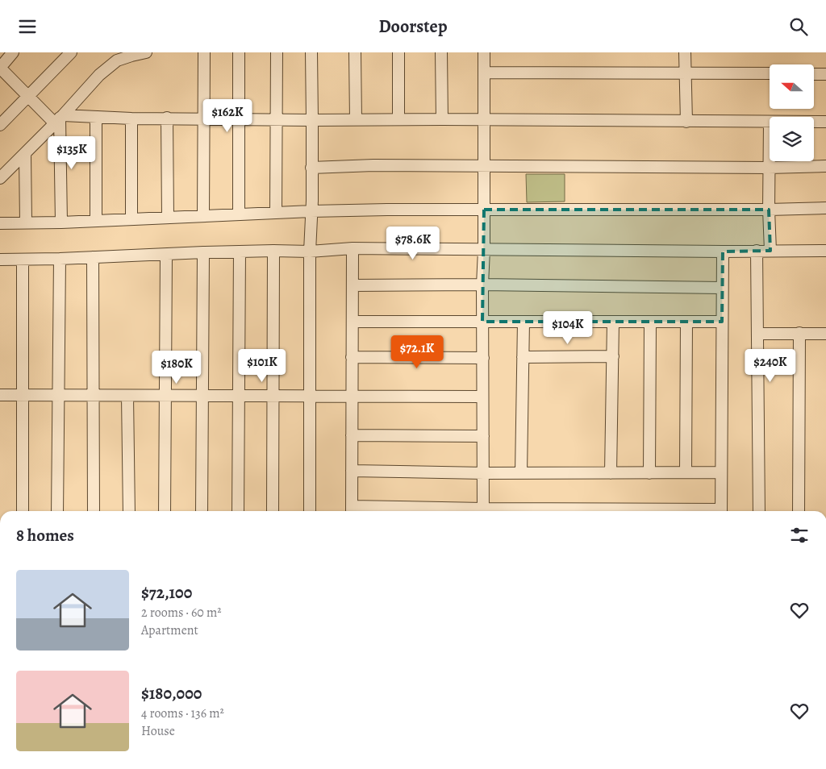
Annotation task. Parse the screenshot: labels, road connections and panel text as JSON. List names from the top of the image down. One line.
{"north":"left","page":{"header":"Doorstep","price":["$162K","$135K","$78.6K","$104K","$72.1K","$101K","$240K","$180K"],"heading":"8 homes","list":[{"name":"$72,100","note":"2 rooms · 60 m² · Apartment"},{"name":"$180,000","note":"4 rooms · 136 m² · House"}]}}
